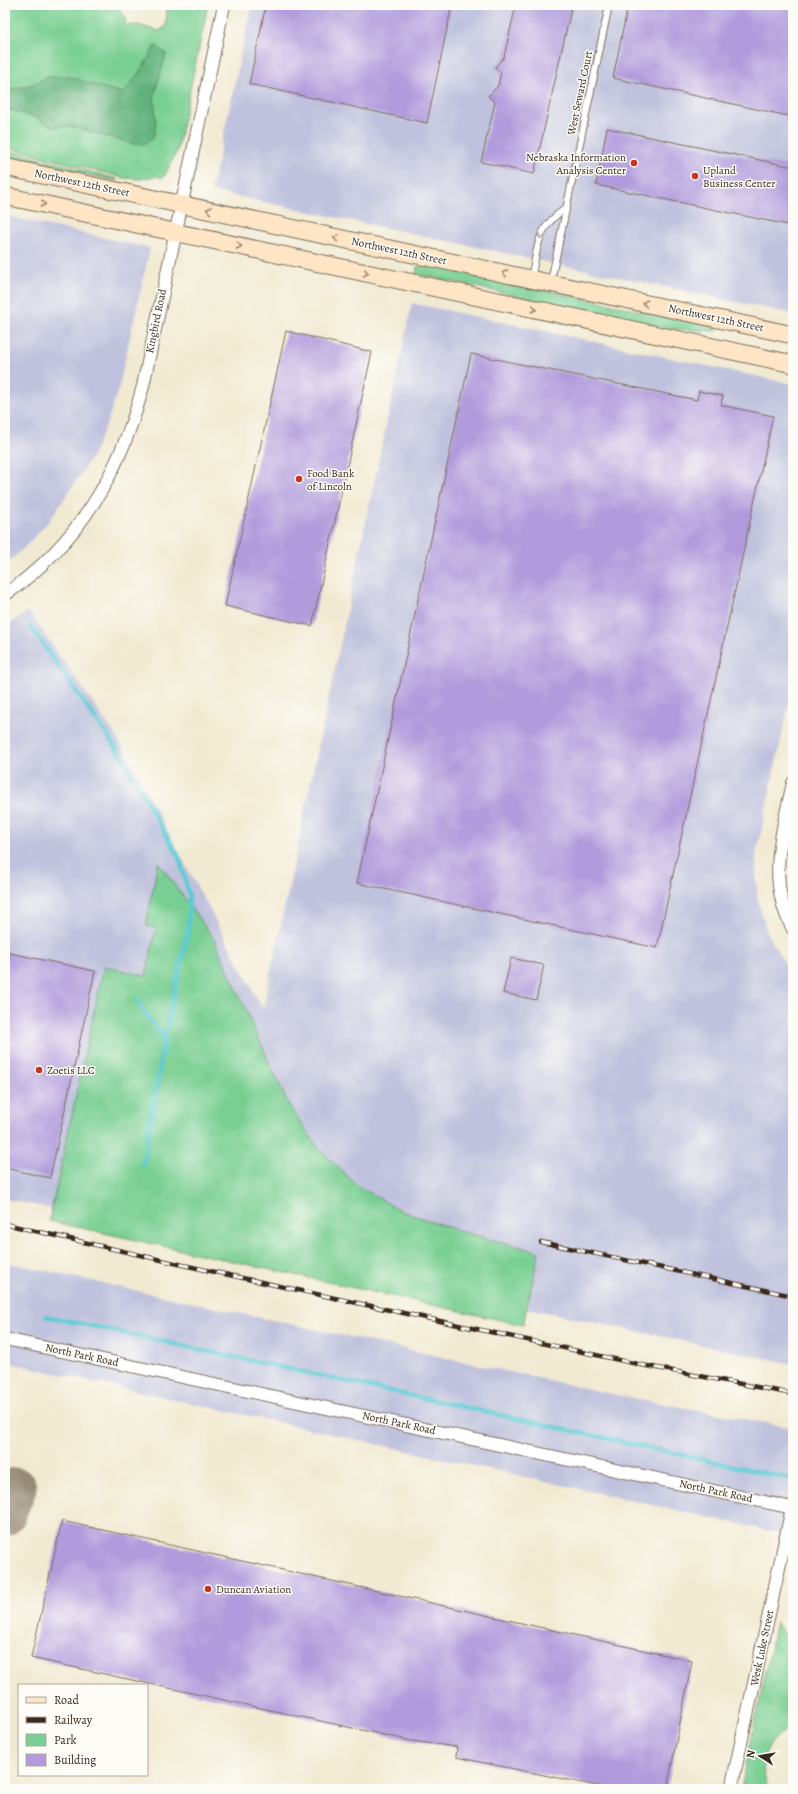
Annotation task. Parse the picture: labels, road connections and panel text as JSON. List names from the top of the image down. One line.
{"streets":{"main road":["Northwest 12th Street"],"street":["Kingbird Road","North Park Road","Wesk Luke Street"],"lane":["West Seward Court"]},"crossings":[["West Seward Court","Northwest 12th Street"],["Northwest 12th Street","Kingbird Road"],["North Park Road","Wesk Luke Street"]],"places":["Nebraska Information Analysis Center","Upland Business Center","Food Bank of Lincoln","Zoetis LLC","Duncan Aviation"],"legend":["Road","Railway","Park","Building"],"north":"left"}
